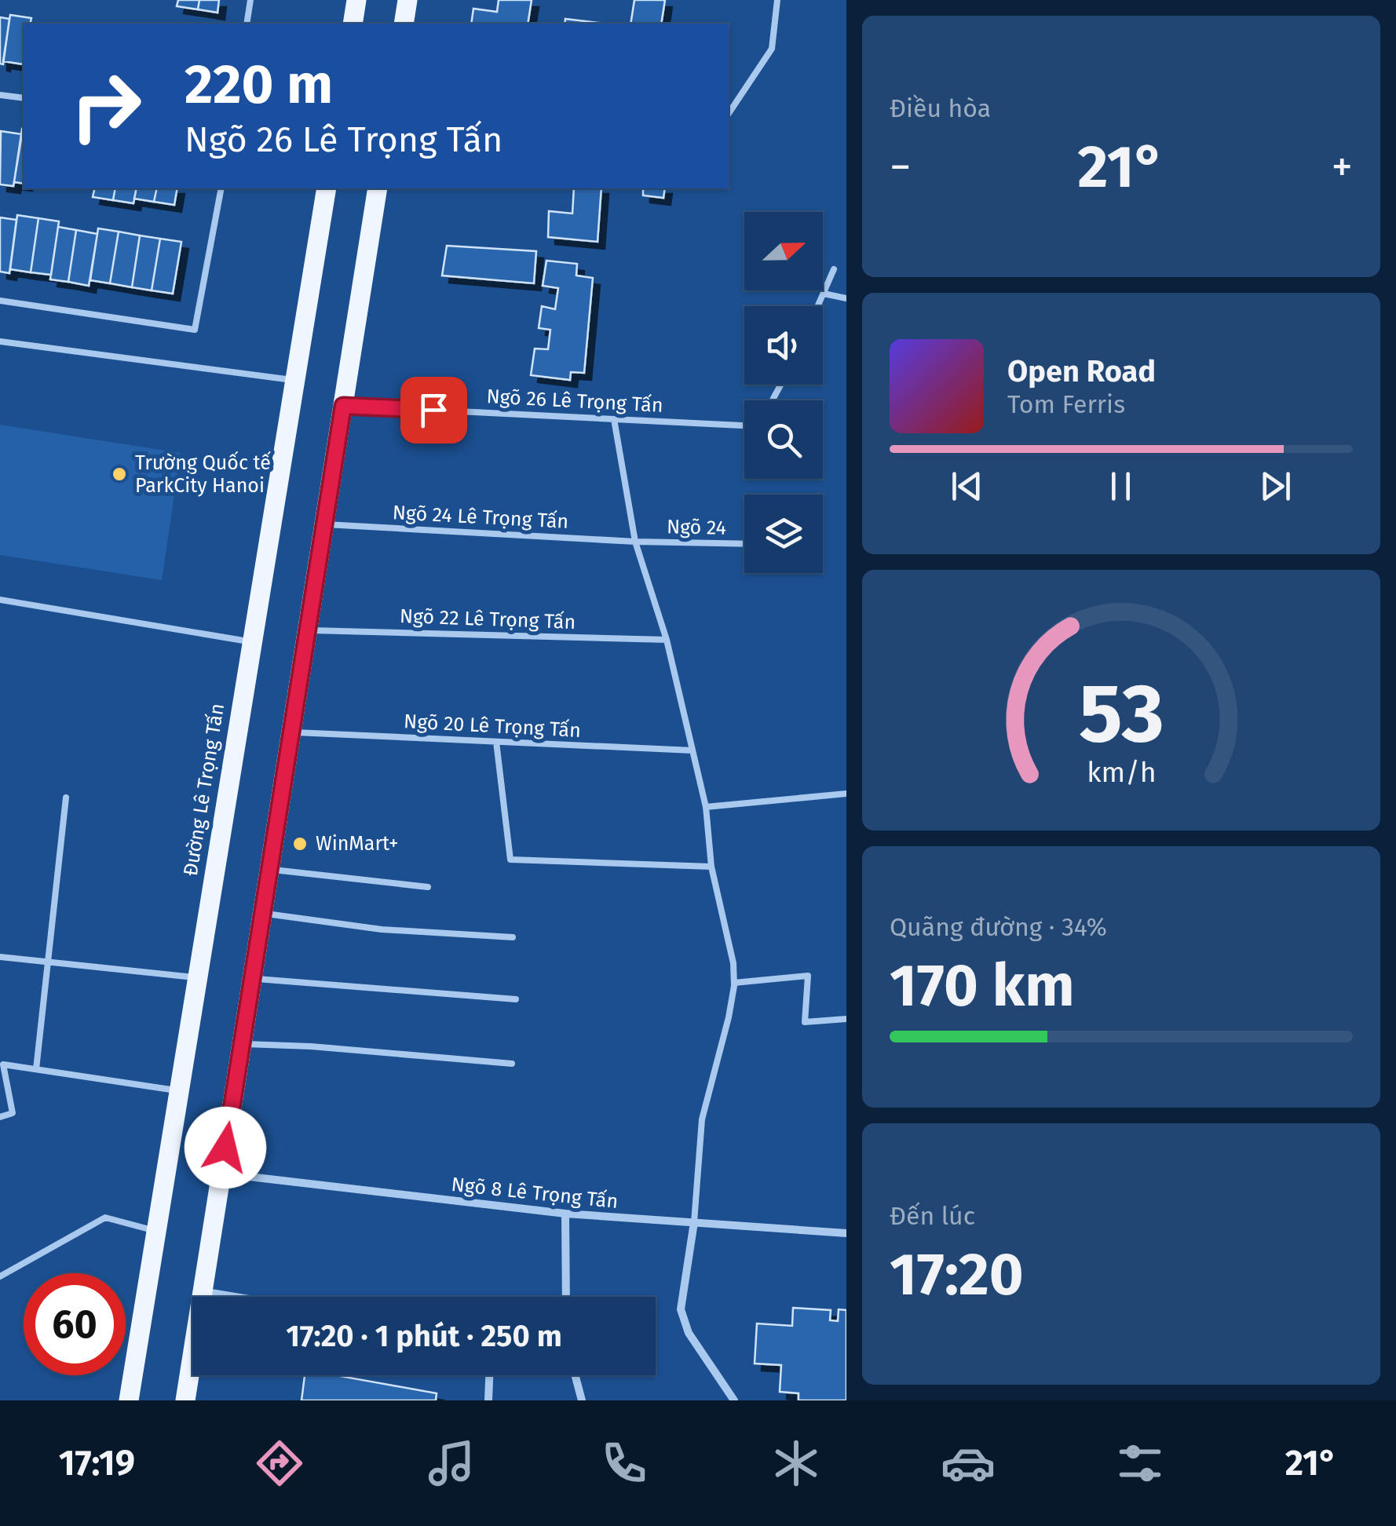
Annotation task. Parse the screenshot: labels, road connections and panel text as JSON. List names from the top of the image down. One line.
{"streets":{"main road":["Đường Lê Trọng Tấn"],"street":["Ngõ 8 Lê Trọng Tấn"],"lane":["Ngõ 26 Lê Trọng Tấn","Ngõ 24 Lê Trọng Tấn","Ngõ 24","Ngõ 22 Lê Trọng Tấn","Ngõ 20 Lê Trọng Tấn"]},"crossings":[["Ngõ 24 Lê Trọng Tấn","Ngõ 24"]],"places":["Trường Quốc tế ParkCity Hanoi","WinMart+"],"north":"right","page":{"tile":["Điều hòa",["Quãng đường · 34%","170 km"],["Đến lúc","17:20"]],"turn":["220 m","Ngõ 26 Lê Trọng Tấn"],"heat":["−","21°","+"],"song":["Open Road","Tom Ferris"],"limit":"60","trip":"17:20 · 1 phút · 250 m","tabs":["17:19","21°"],"gauge":["53","km/h"]}}
